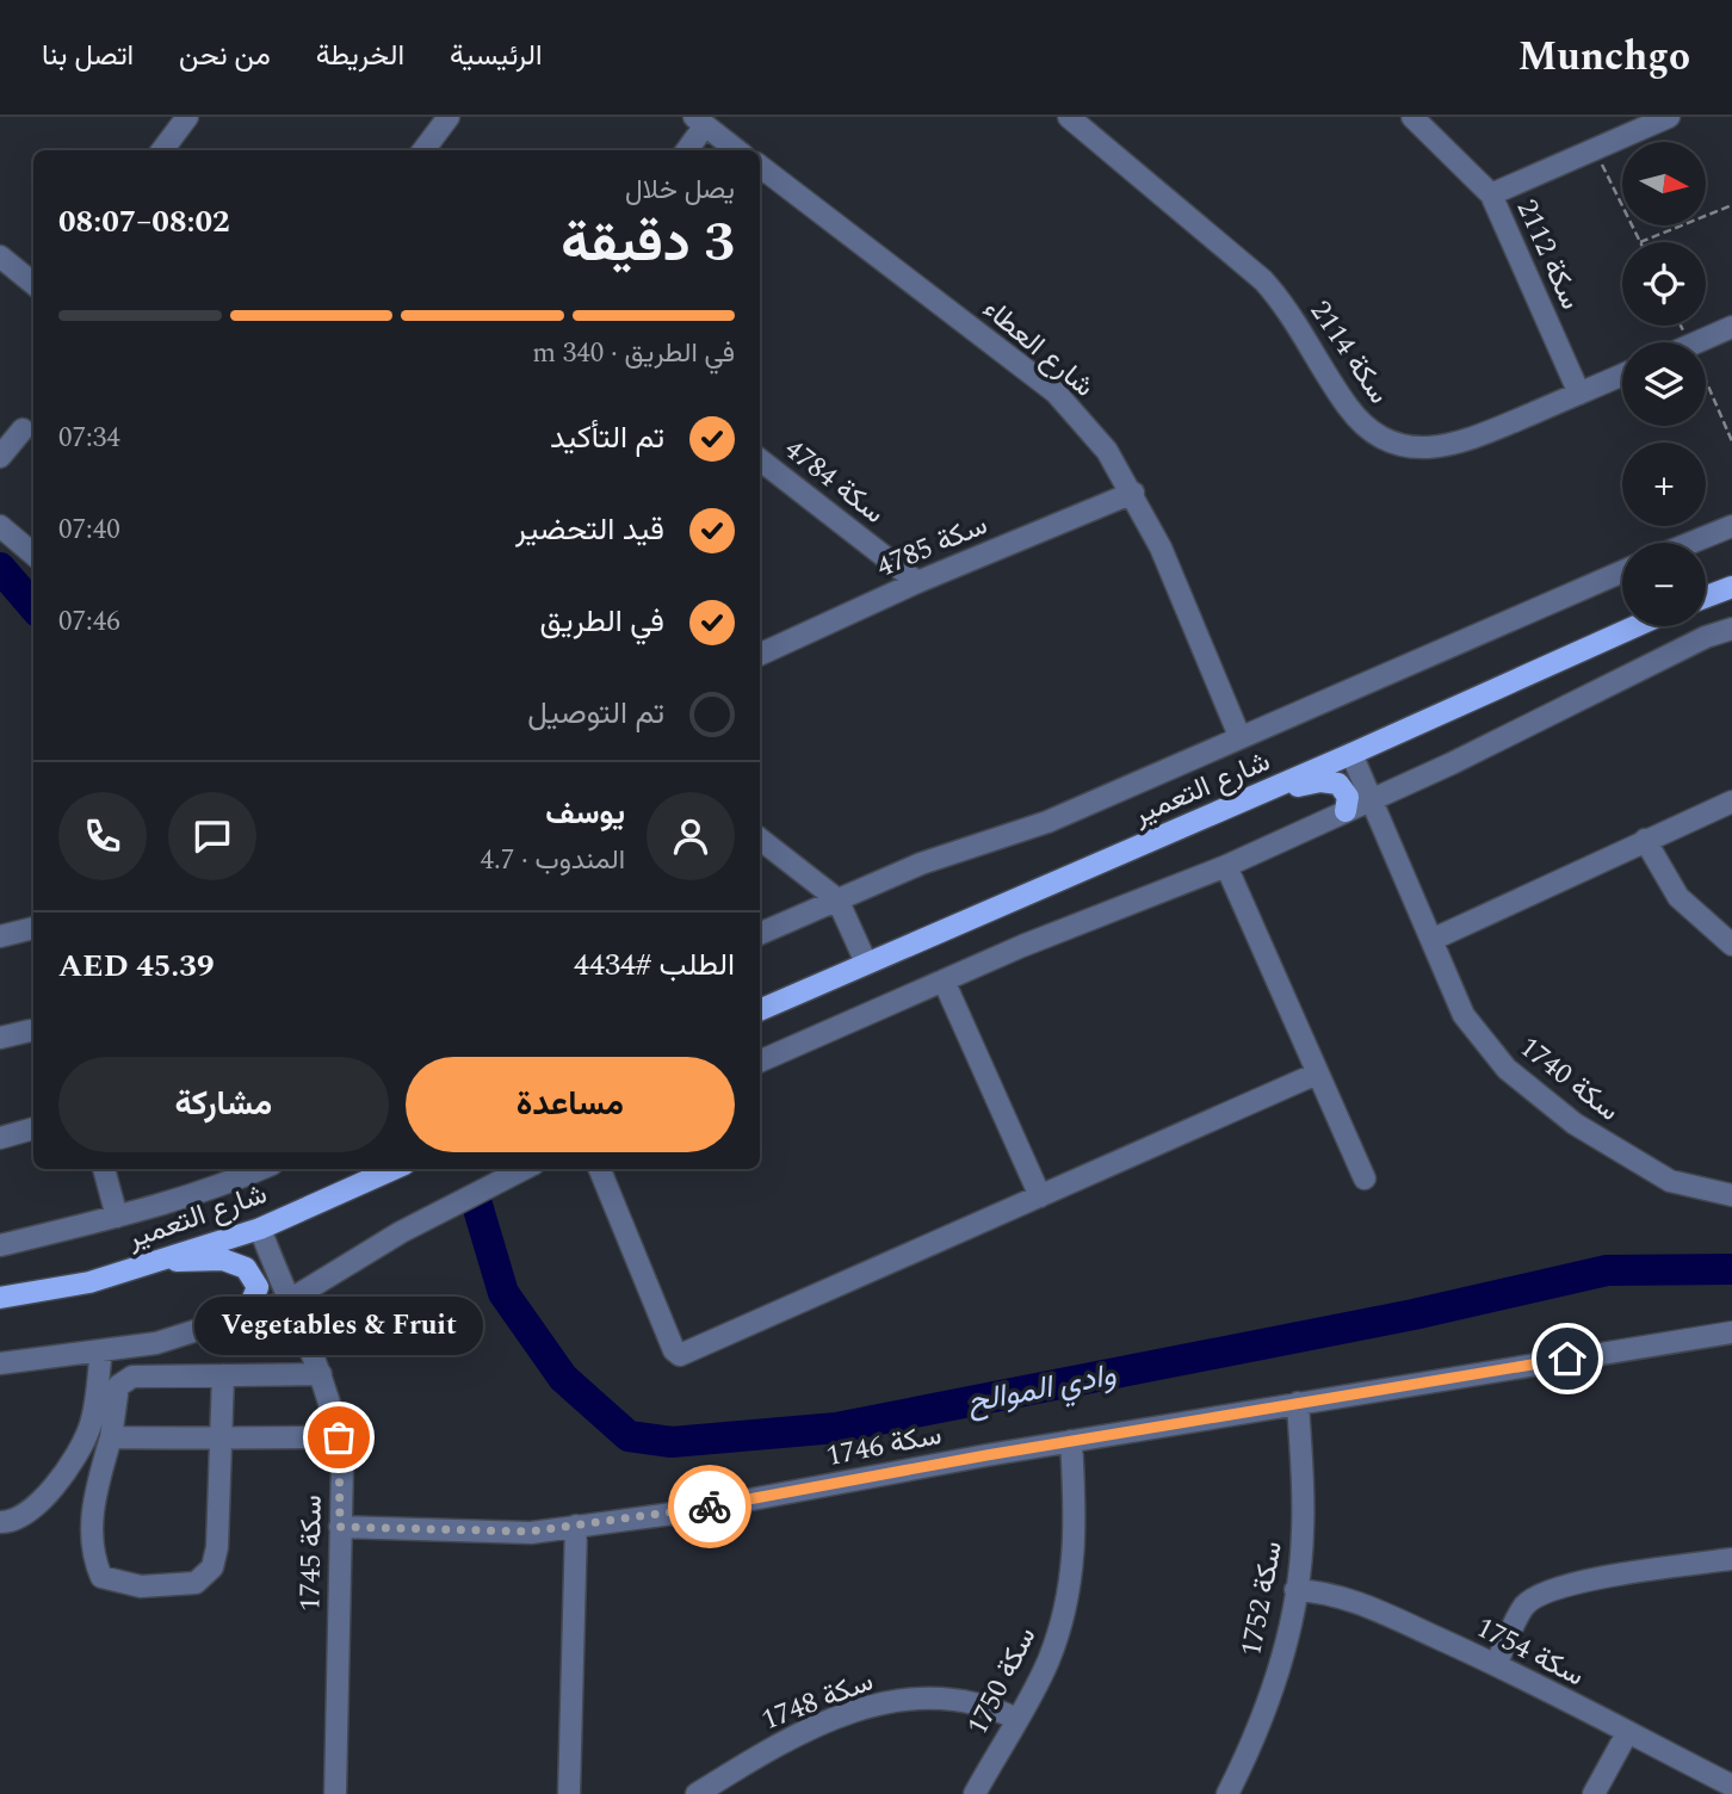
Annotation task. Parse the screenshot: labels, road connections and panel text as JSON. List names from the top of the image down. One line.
{"streets":{"main road":["شارع التعمير"],"street":["سكة 2112","شارع العطاء","سكة 2114","سكة 4784","سكة 4785","سكة 1740","سكة 1746","سكة 1745","سكة 1752","سكة 1754","سكة 1750","سكة 1748"]},"crossings":[["سكة 2112","سكة 2114"],["شارع العطاء","سكة 4785"],["سكة 4784","سكة 4785"],["شارع التعمير","سكة 1740"],["شارع التعمير","سكة 1745"],["سكة 1746","سكة 1745"],["سكة 1746","سكة 1752"],["سكة 1746","سكة 1750"],["سكة 1752","سكة 1754"],["سكة 1750","سكة 1748"]],"water":["وادي الموالح"],"places":["Vegetables & Fruit"],"north":"right","page":{"header":"Munchgo","nav":["الرئيسية","الخريطة","من نحن","اتصل بنا"],"map_buttons":["+","−"],"heading":["3 دقيقة","يصل خلال","08:02–08:07"],"panel":["يوسف","المندوب · 4.7","الطلب #4434","AED 45.39"],"bar":"في الطريق · 340 m","list":[["تم التأكيد","07:34"],["قيد التحضير","07:40"],["في الطريق","07:46"],"تم التوصيل"],"buttons":["مساعدة","مشاركة"],"bubble":"Vegetables & Fruit"}}
